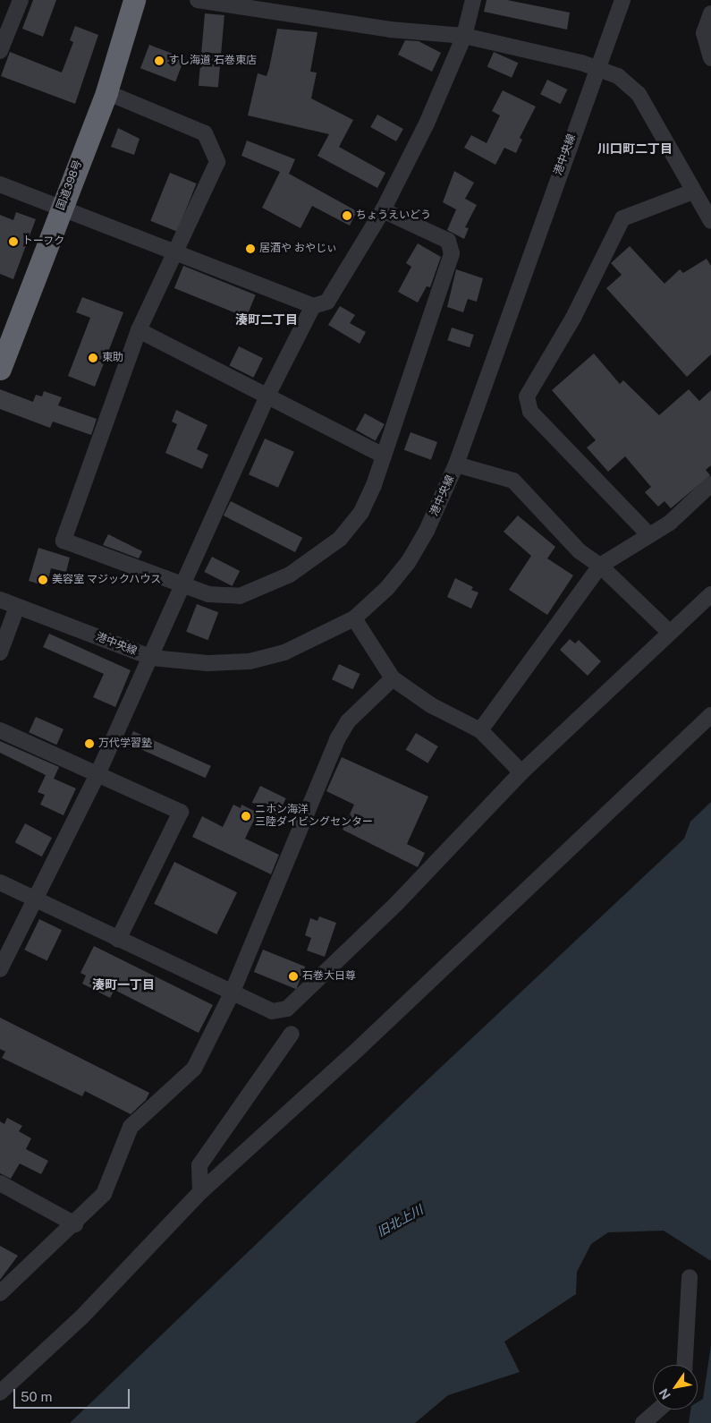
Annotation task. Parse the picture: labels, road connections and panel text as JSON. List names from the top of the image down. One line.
{"streets":{"highway":["国道398号"],"street":["港中央線"]},"districts":["川口町二丁目","湊町二丁目","湊町一丁目"],"water":["旧北上川"],"places":["すし海道 石巻東店","ちょうえいどう","トーフク","居酒や おやじぃ","東助","美容室 マジックハウス","万代学習塾","ニホン海洋 三陸ダイビングセンター","石巻大日尊"],"scale_bar":"50 m","north":"bottom left"}
